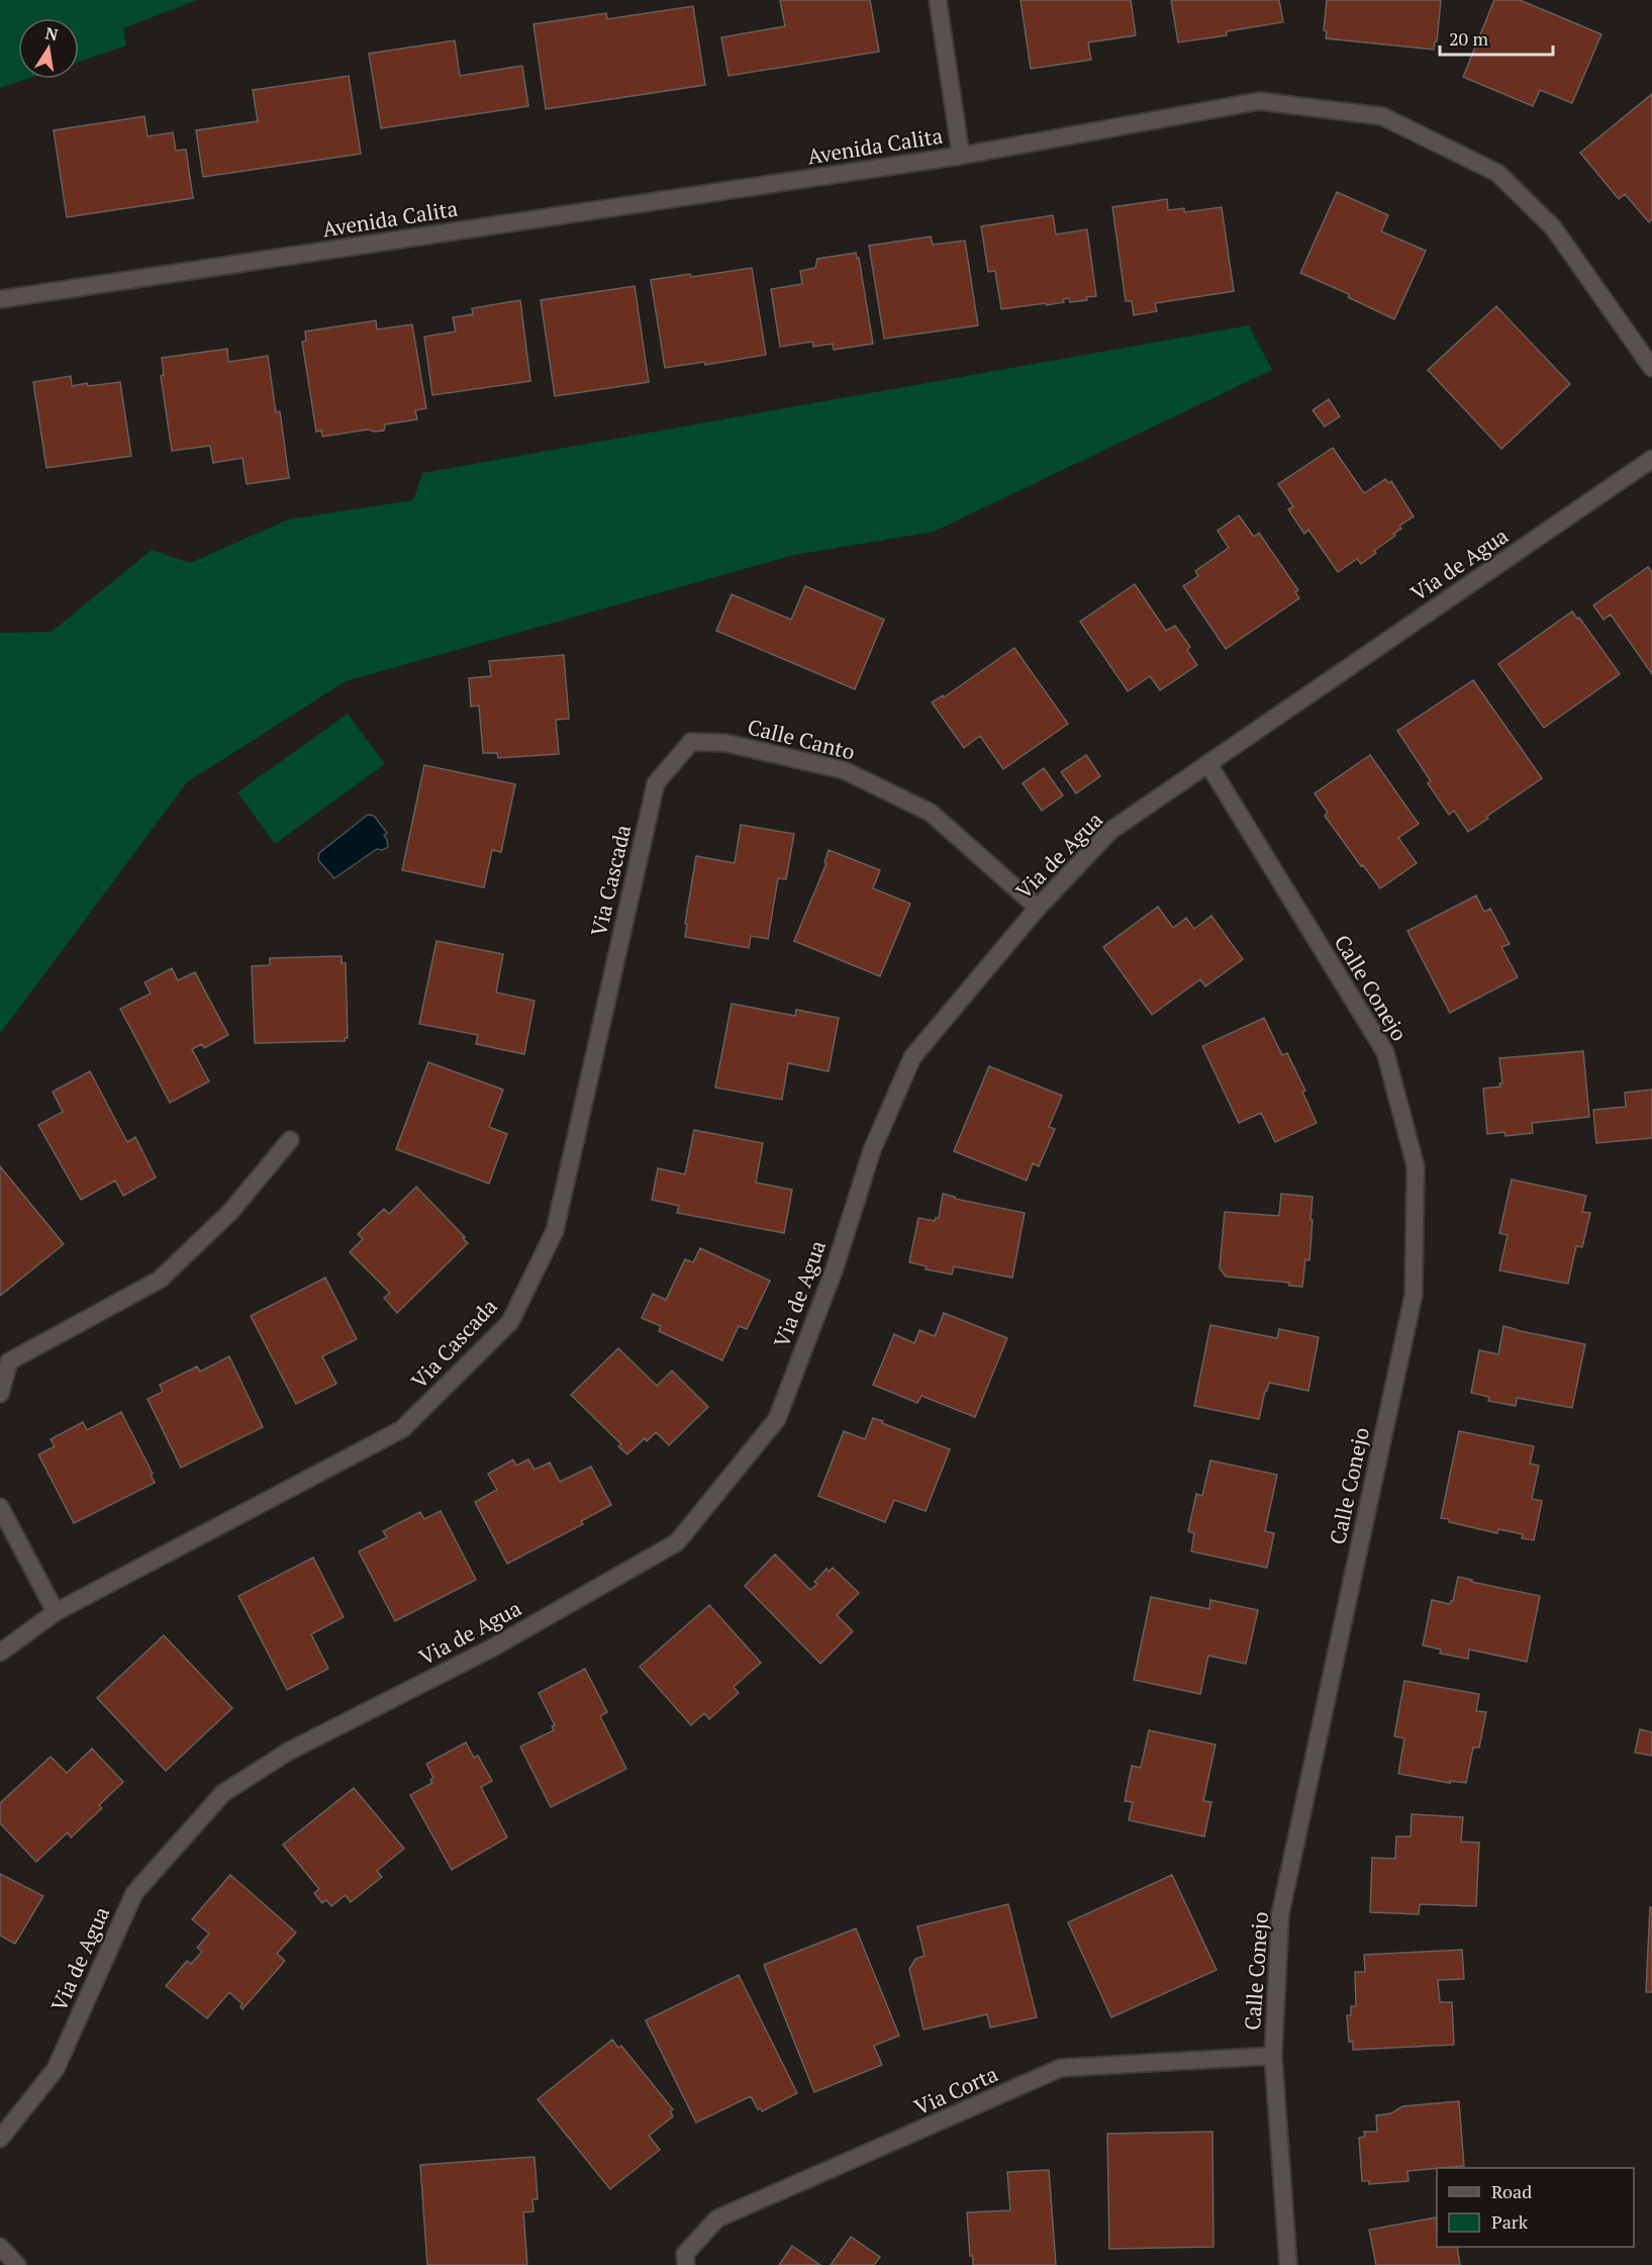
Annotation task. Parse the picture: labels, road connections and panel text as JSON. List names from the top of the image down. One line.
{"streets":{"street":["Avenida Calita","Via de Agua","Calle Canto","Via Cascada","Calle Conejo","Via Corta"]},"crossings":[["Via de Agua","Calle Canto"],["Via de Agua","Calle Conejo"],["Calle Canto","Via Cascada"],["Calle Conejo","Via Corta"]],"legend":["Road","Park"],"scale_bar":"20 m","north":"top"}
